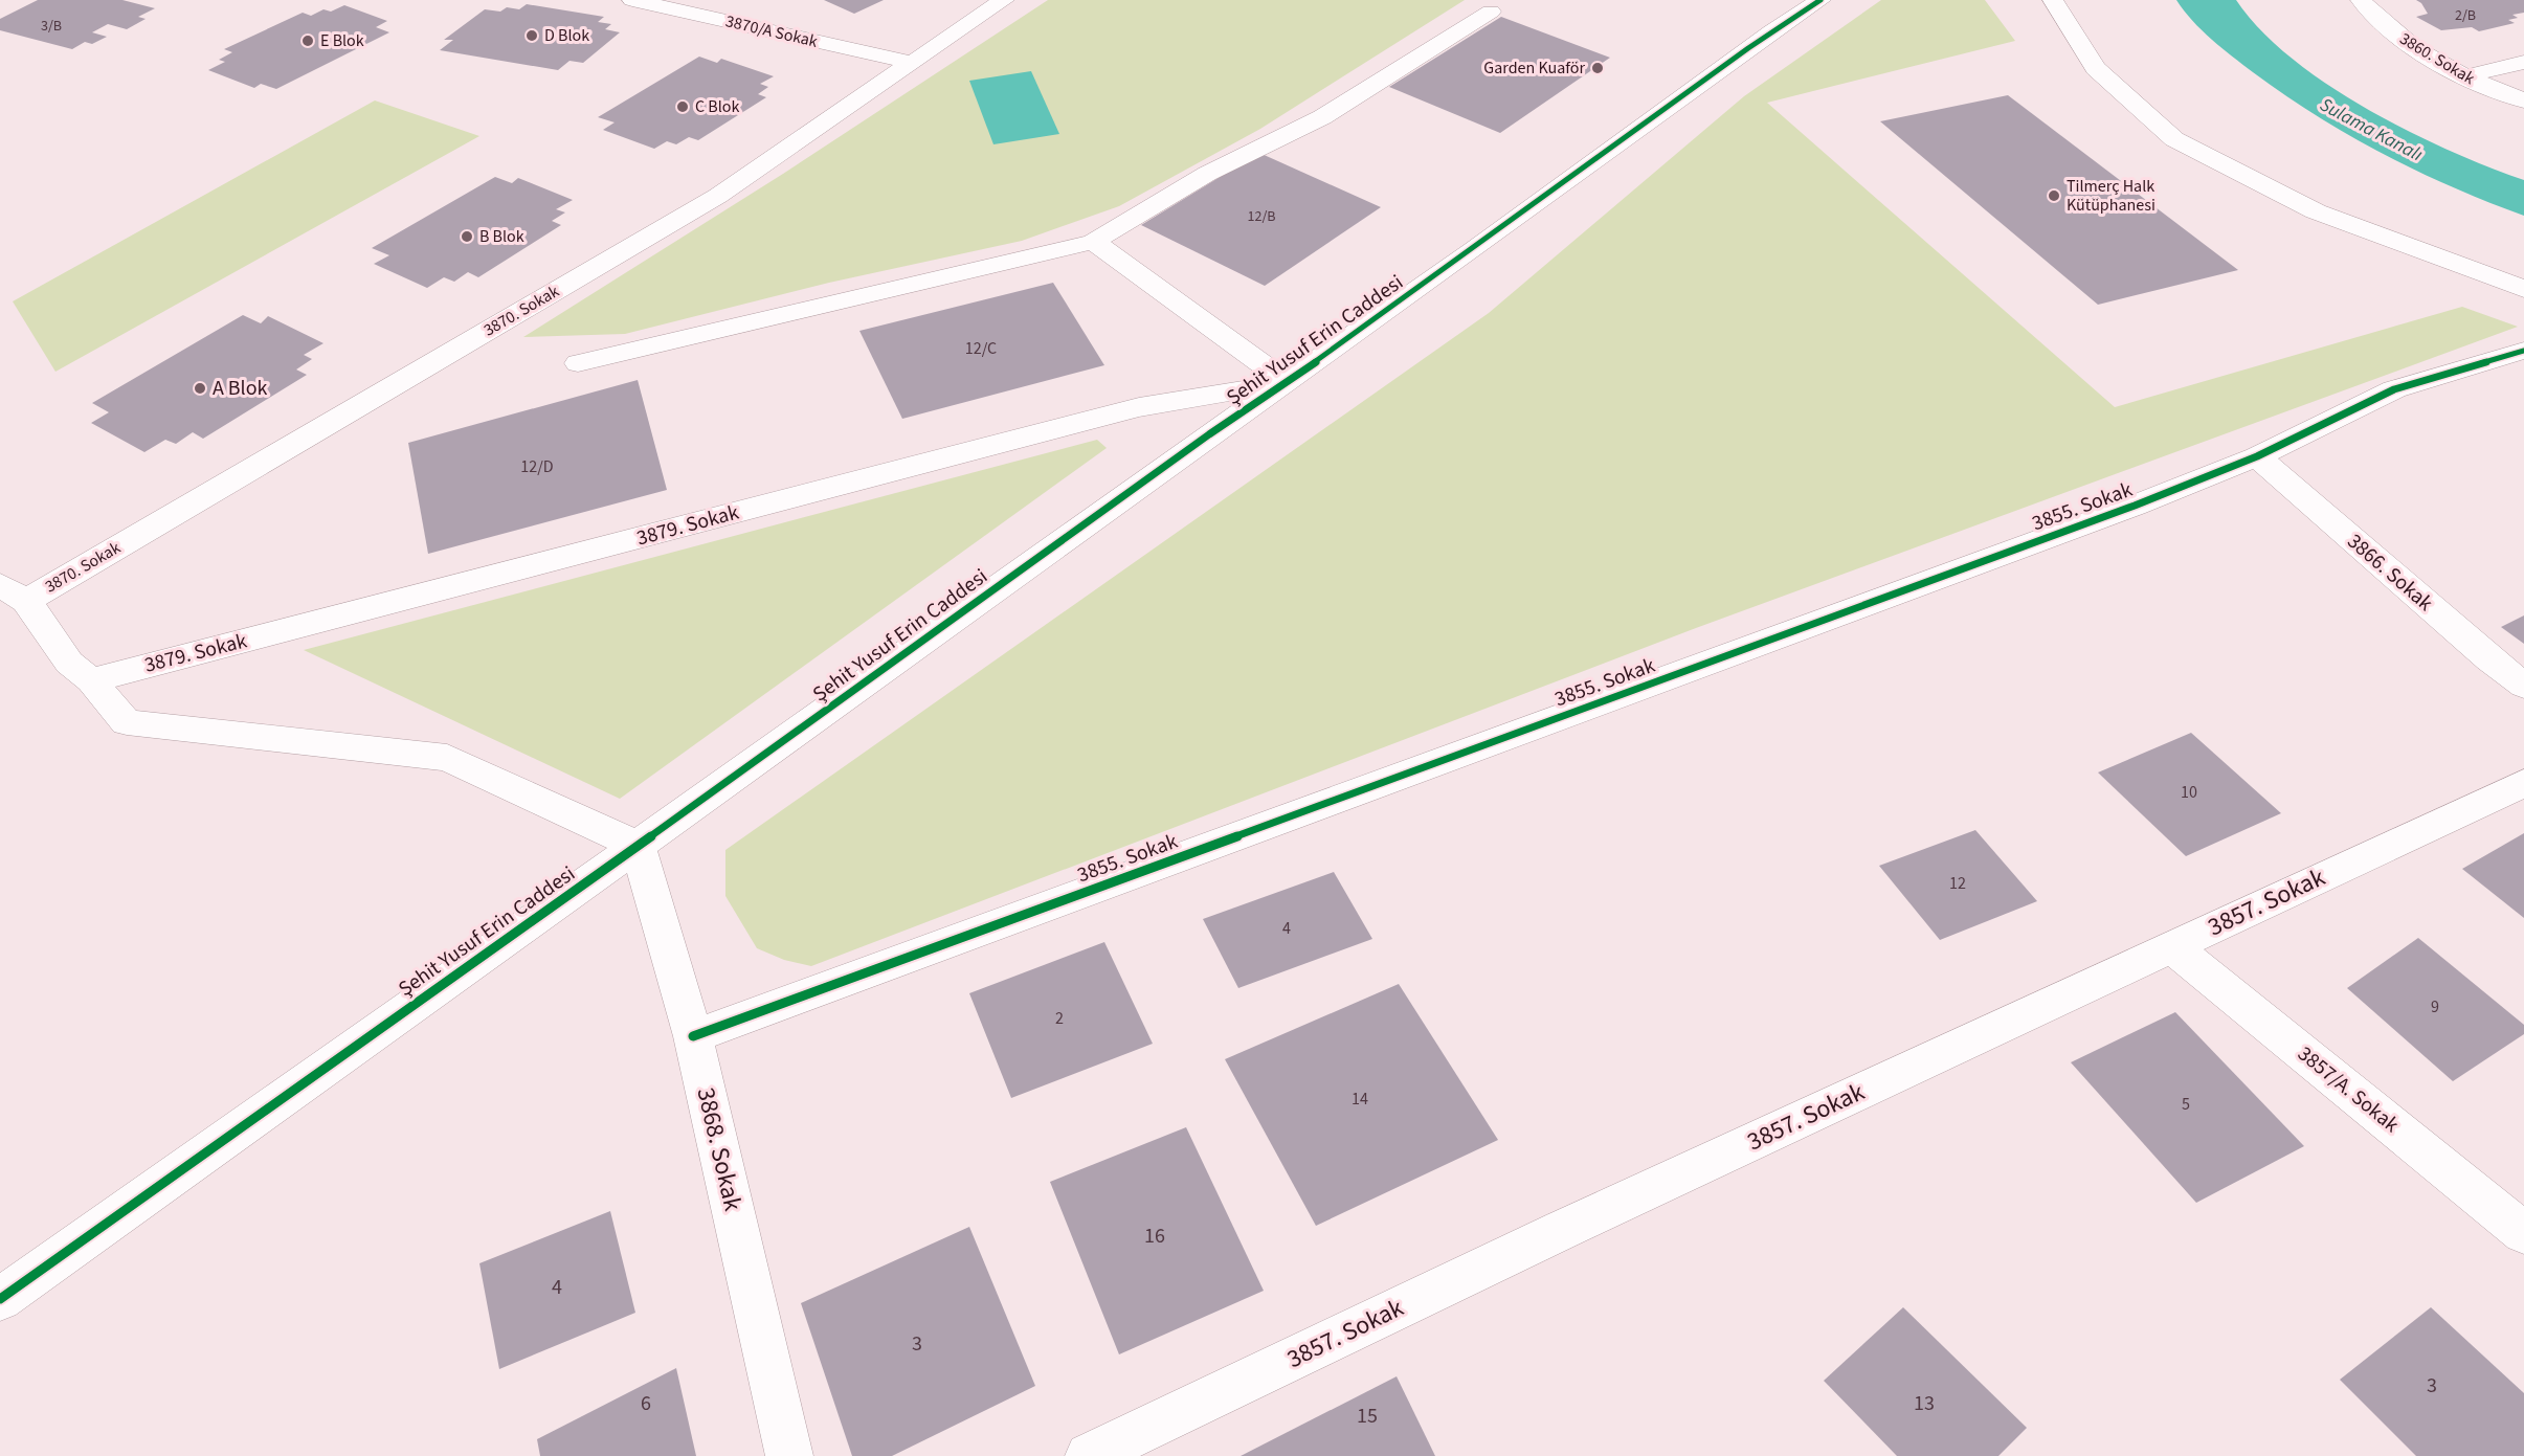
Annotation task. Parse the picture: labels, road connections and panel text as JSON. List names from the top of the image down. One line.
{"streets":{"street":["3870/A Sokak","3860. Sokak","3870. Sokak","Şehit Yusuf Erin Caddesi","3855. Sokak","3879. Sokak","3866. Sokak","3857. Sokak","3857/A. Sokak","3868. Sokak"]},"crossings":[["3870/A Sokak","3870. Sokak"],["Şehit Yusuf Erin Caddesi","3879. Sokak"],["Şehit Yusuf Erin Caddesi","3868. Sokak"],["3855. Sokak","3866. Sokak"],["3855. Sokak","3868. Sokak"],["3857. Sokak","3857/A. Sokak"]],"water":["Sulama Kanalı"],"places":["D Blok","E Blok","Garden Kuaför","C Blok","Tilmerç Halk Kütüphanesi","B Blok","A Blok"],"house_numbers":["2/B","3/B","12/B","12/C","12/D","10","12","4","9","2","14","5","16","4","3","3","6","13","15"]}
